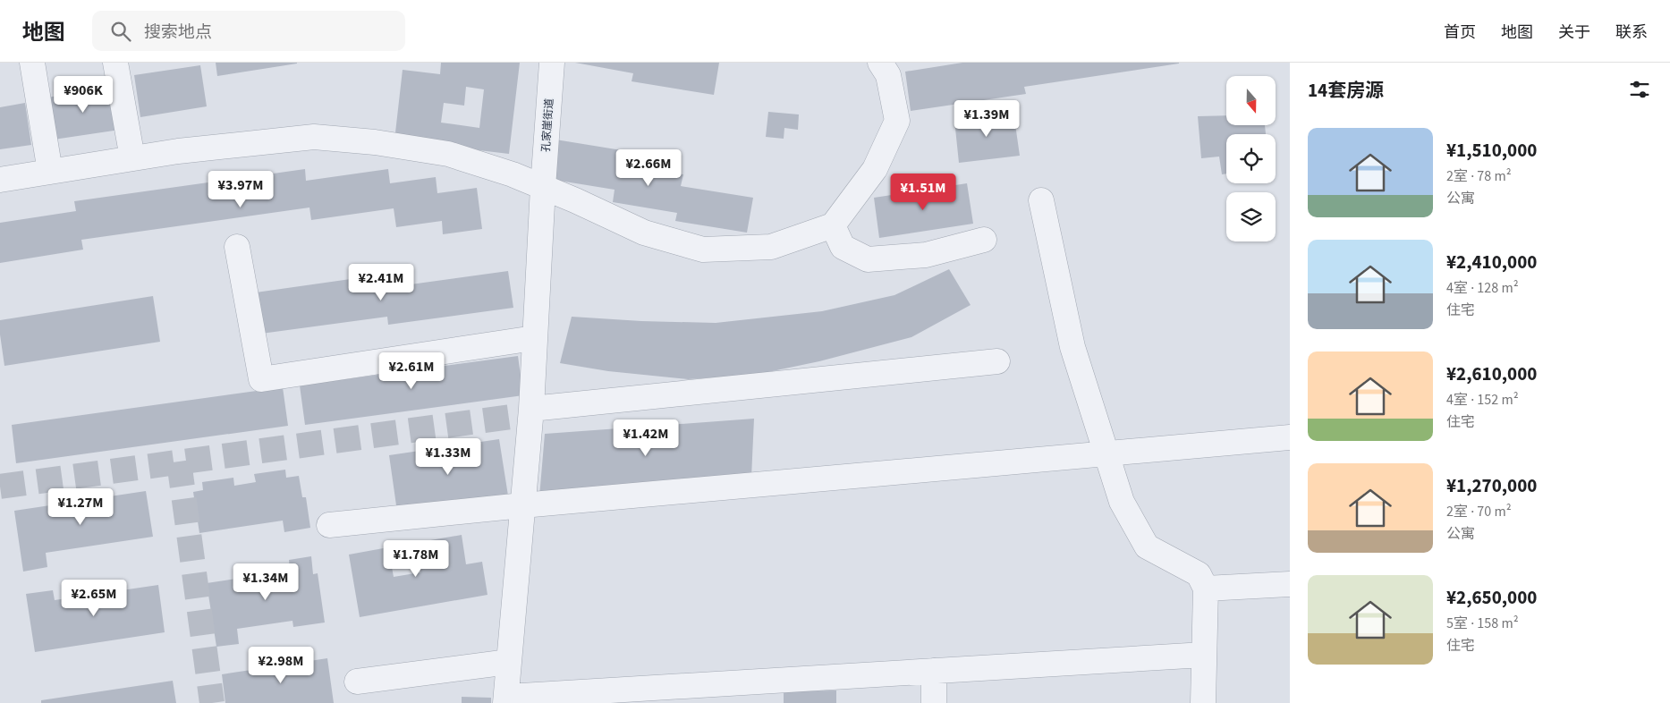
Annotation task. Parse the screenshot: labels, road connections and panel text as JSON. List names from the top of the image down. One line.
{"streets":{"street":["孔家崖街道"]},"north":"bottom","page":{"header":"地图","search":"搜索地点","nav":["首页","地图","关于","联系"],"heading":"14套房源","price":["¥906K","¥1.39M","¥2.66M","¥3.97M","¥1.51M","¥2.41M","¥2.61M","¥1.42M","¥1.33M","¥1.27M","¥1.78M","¥1.34M","¥2.65M","¥2.98M"],"list":[{"name":"¥1,510,000","note":"2室 · 78 m² · 公寓"},{"name":"¥2,410,000","note":"4室 · 128 m² · 住宅"},{"name":"¥2,610,000","note":"4室 · 152 m² · 住宅"},{"name":"¥1,270,000","note":"2室 · 70 m² · 公寓"},{"name":"¥2,650,000","note":"5室 · 158 m² · 住宅"}]}}
